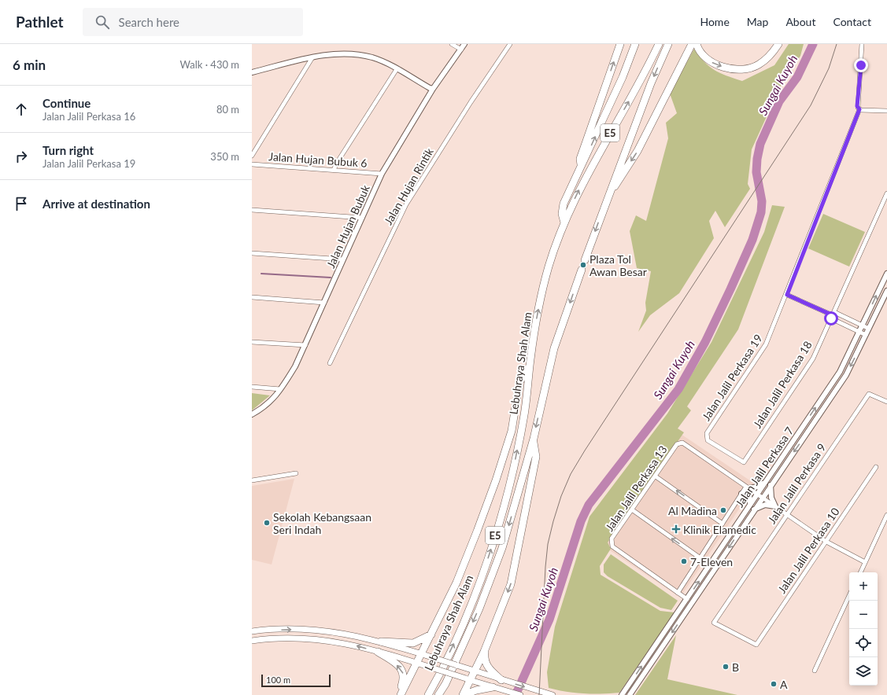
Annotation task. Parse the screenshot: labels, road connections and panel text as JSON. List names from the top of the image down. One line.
{"streets":{"highway":["E5","Lebuhraya Shah Alam"],"street":["Jalan Hujan Bubuk 6","Jalan Hujan Rintik","Jalan Hujan Bubuk","Jalan Jalil Perkasa 19","Jalan Jalil Perkasa 18","Jalan Jalil Perkasa 7","Jalan Jalil Perkasa 9","Jalan Jalil Perkasa 13","Jalan Jalil Perkasa 10"]},"crossings":[["Jalan Hujan Bubuk 6","Jalan Hujan Bubuk"],["Jalan Jalil Perkasa 19","Jalan Jalil Perkasa 18"],["Jalan Jalil Perkasa 7","Jalan Jalil Perkasa 13"],["Jalan Jalil Perkasa 9","Jalan Jalil Perkasa 13"],["Jalan Jalil Perkasa 9","Jalan Jalil Perkasa 10"],["Jalan Jalil Perkasa 13","Jalan Jalil Perkasa 10"]],"water":["Sungai Kuyoh"],"places":{"other":["Plaza Tol Awan Besar","Al Madina","Sekolah Kebangsaan Seri Indah","7-Eleven","B","A"],"health":["Klinik Elamedic"]},"scale_bar":"100 m","page":{"header":"Pathlet","search":"Search here","nav":["Home","Map","About","Contact"],"heading":["6 min","Walk · 430 m"],"list":[["Continue","Jalan Jalil Perkasa 16","80 m"],["Turn right","Jalan Jalil Perkasa 19","350 m"],"Arrive at destination"],"map_buttons":["+","−"],"scale":"100 m"}}
